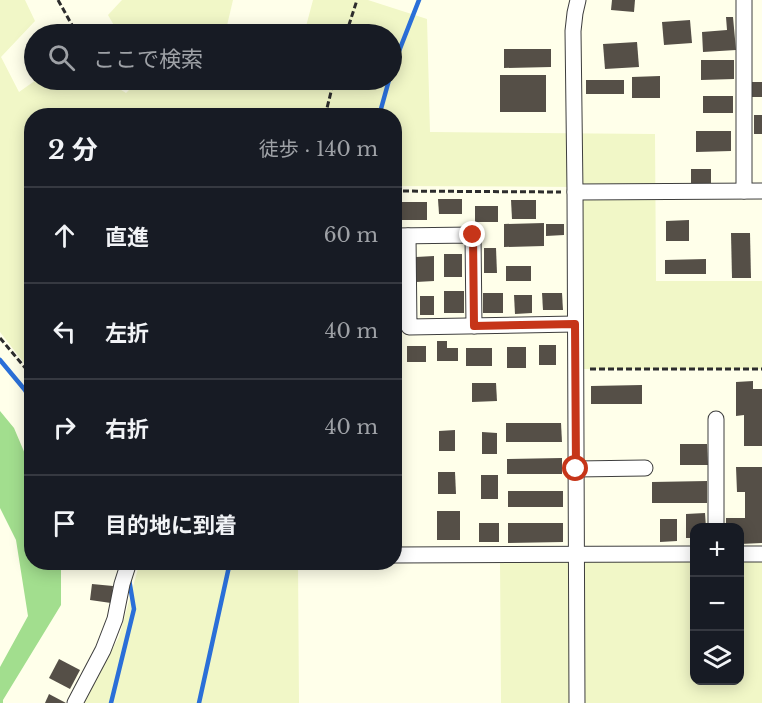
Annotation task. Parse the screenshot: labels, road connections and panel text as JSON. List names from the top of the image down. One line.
{"page":{"search":"ここで検索","heading":["2 分","徒歩 · 140 m"],"list":[["直進","60 m"],["左折","40 m"],["右折","40 m"],"目的地に到着"],"map_buttons":["+","−"]}}
